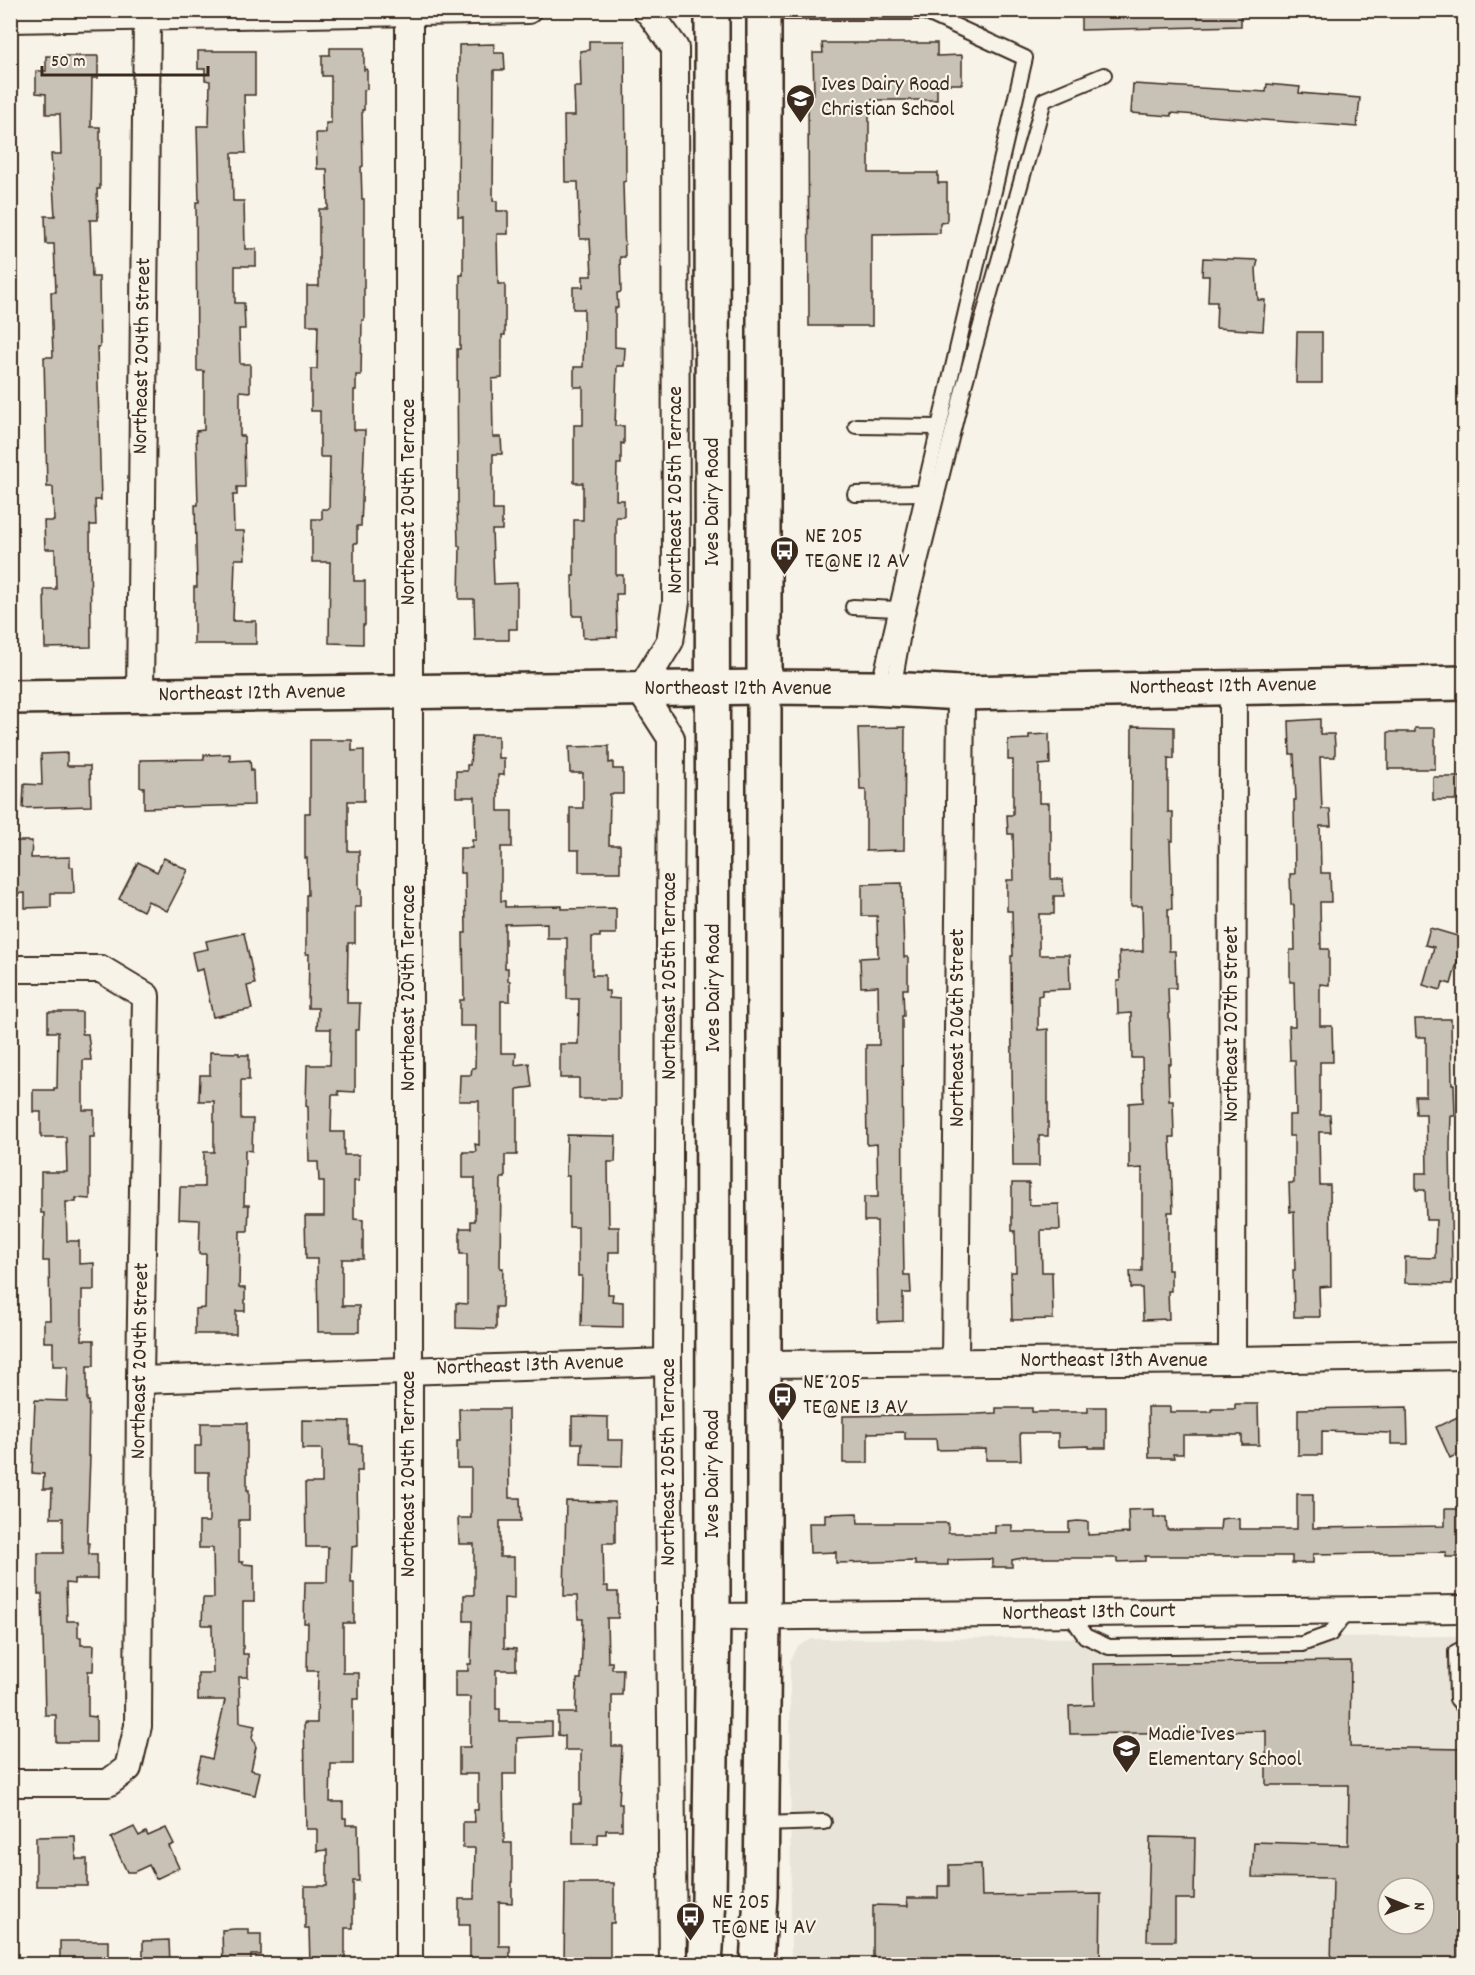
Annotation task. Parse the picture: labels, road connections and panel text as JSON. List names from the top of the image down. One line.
{"streets":{"main road":["Ives Dairy Road","Northeast 12th Avenue"],"street":["Northeast 204th Street","Northeast 205th Terrace","Northeast 204th Terrace","Northeast 207th Street","Northeast 206th Street","Northeast 13th Avenue","Northeast 13th Court"]},"crossings":[["Northeast 204th Street","Northeast 12th Avenue"],["Northeast 204th Street","Northeast 13th Avenue"],["Northeast 205th Terrace","Northeast 12th Avenue"],["Northeast 205th Terrace","Northeast 13th Avenue"],["Northeast 204th Terrace","Northeast 12th Avenue"],["Northeast 204th Terrace","Northeast 13th Avenue"],["Ives Dairy Road","Northeast 12th Avenue"],["Ives Dairy Road","Northeast 13th Court"],["Northeast 12th Avenue","Northeast 207th Street"],["Northeast 12th Avenue","Northeast 206th Street"],["Northeast 207th Street","Northeast 13th Avenue"],["Northeast 206th Street","Northeast 13th Avenue"]],"places":{"school or university":["Ives Dairy Road Christian School","Madie Ives Elementary School"],"bus stop":["NE 205 TE@NE 12 AV","NE 205 TE@NE 13 AV","NE 205 TE@NE 14 AV"]},"scale_bar":"50 m","north":"right"}
